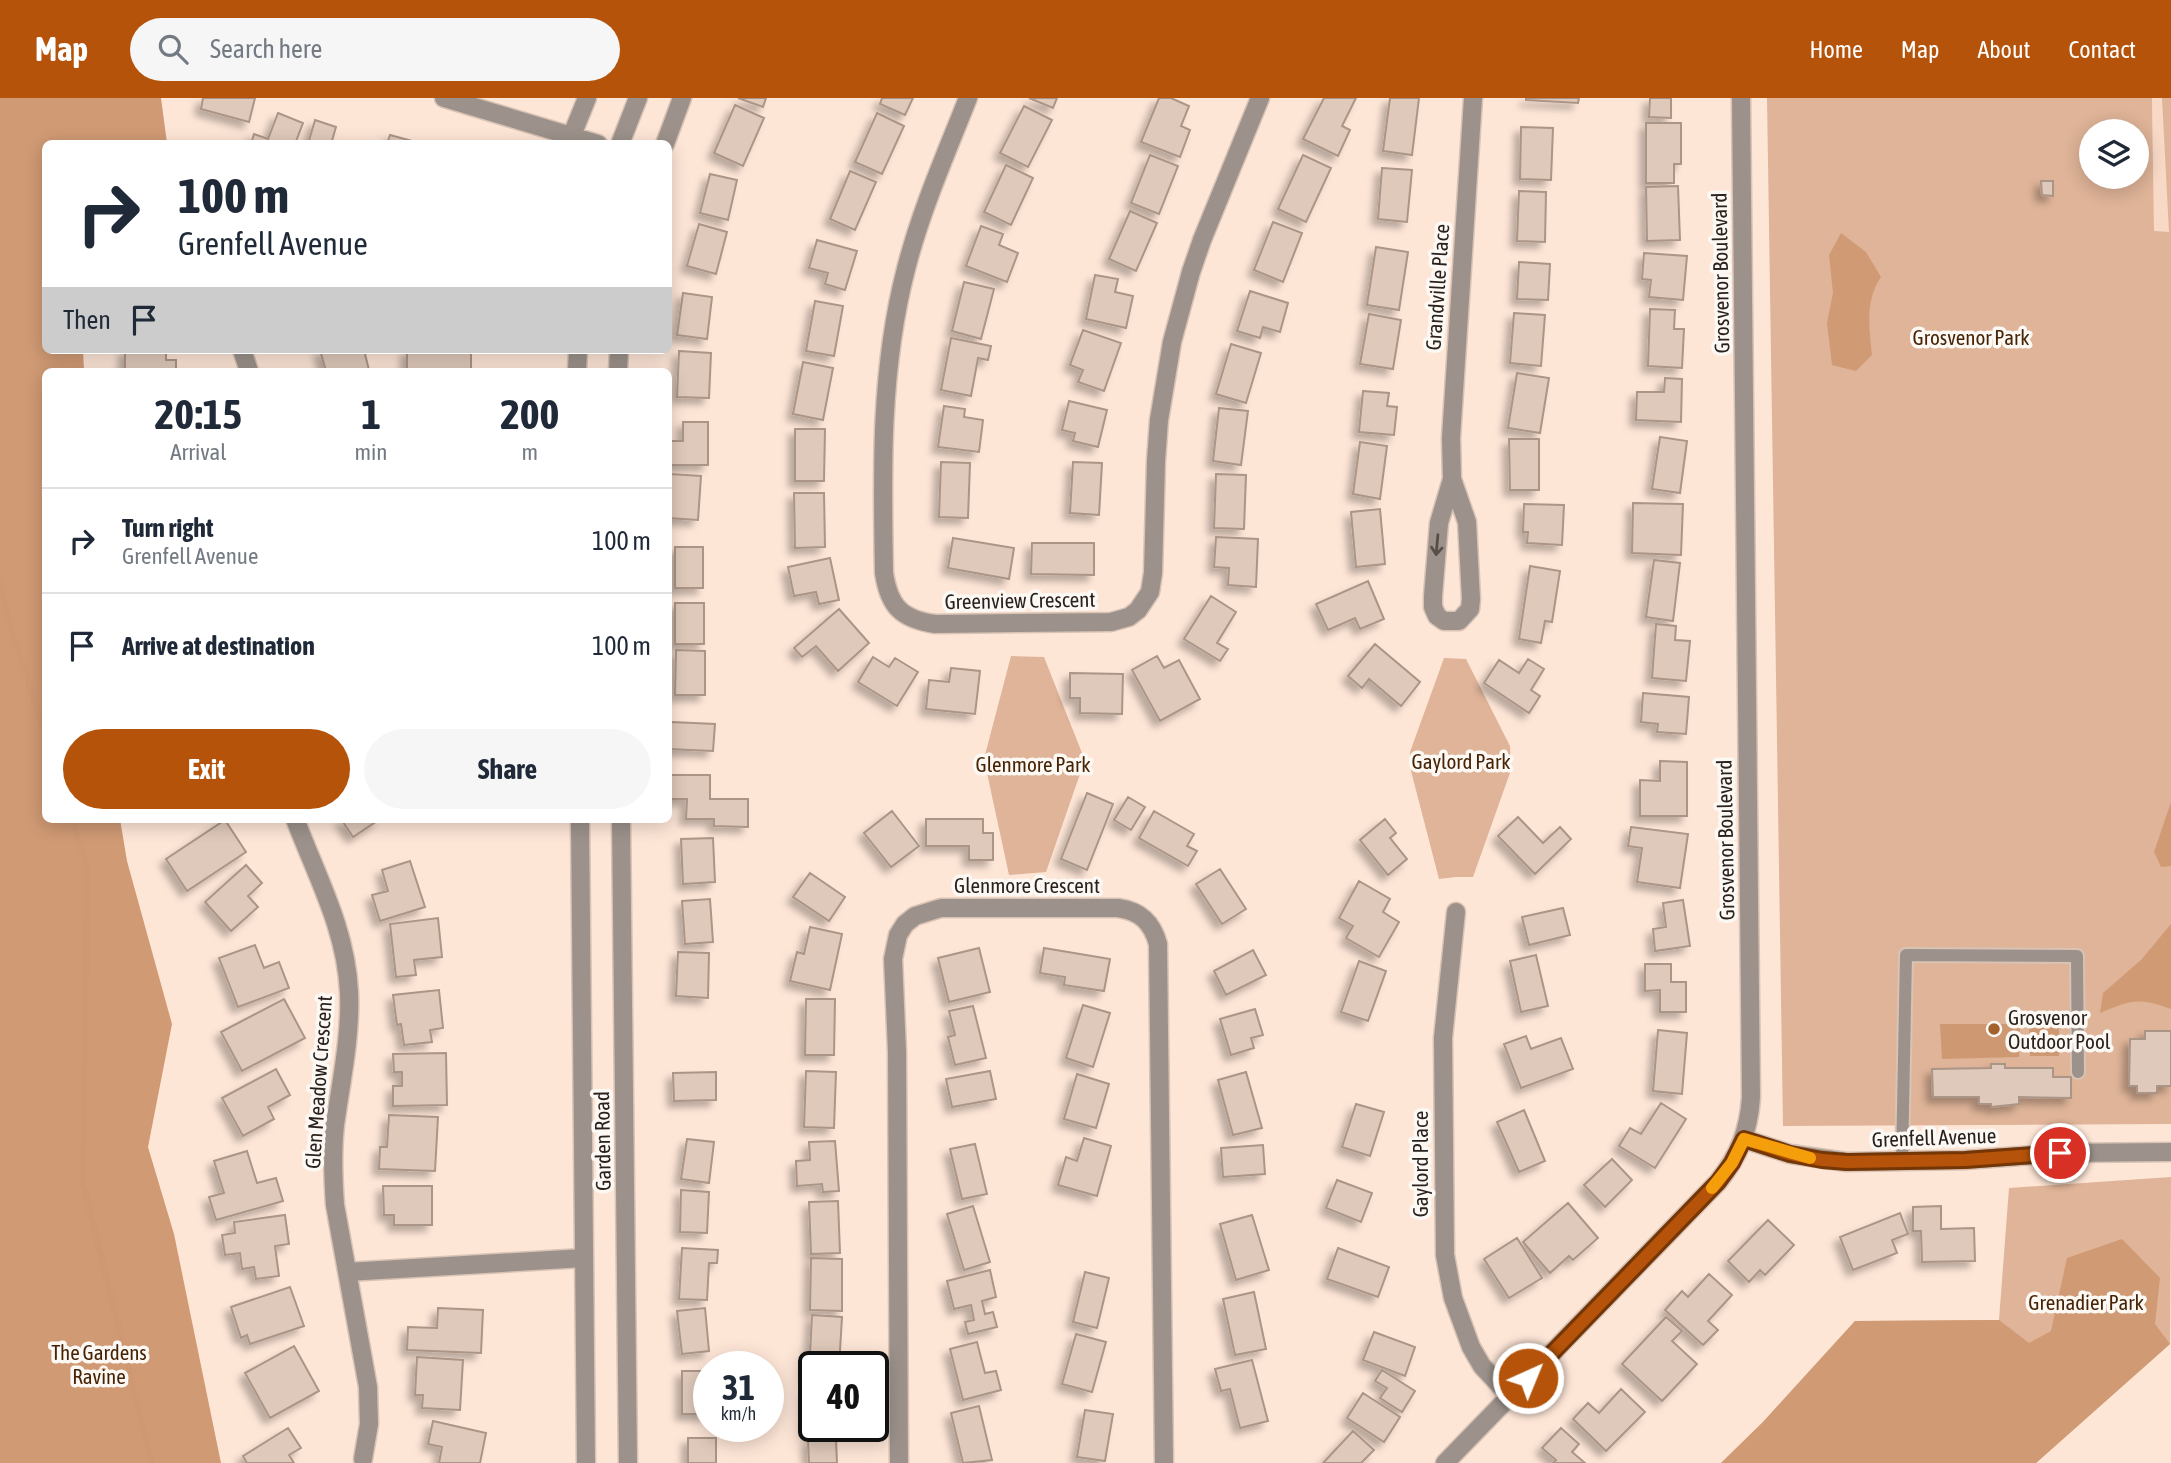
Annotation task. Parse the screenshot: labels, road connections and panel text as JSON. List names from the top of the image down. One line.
{"streets":{"street":["Grosvenor Boulevard","Grandville Place","Greenview Crescent","Glenmore Crescent","Glen Meadow Crescent","Grenfell Avenue","Garden Road","Gaylord Place"]},"crossings":[["Grosvenor Boulevard","Grenfell Avenue"],["Grosvenor Boulevard","Gaylord Place"]],"parks":["Grosvenor Park","Gaylord Park","Glenmore Park","Grenadier Park","The Gardens Ravine"],"places":["Grosvenor Outdoor Pool"],"page":{"header":"Map","search":"Search here","nav":["Home","Map","About","Contact"],"turn":["100 m","Grenfell Avenue"],"then":"Then","eta":["20:15","Arrival","1","min","200","m"],"list":[{"name":"Turn right","note":"Grenfell Avenue","value":"100 m"},{"name":"Arrive at destination","value":"100 m"}],"buttons":["Exit","Share"],"speed":"31 km/h","limit":"40"}}
